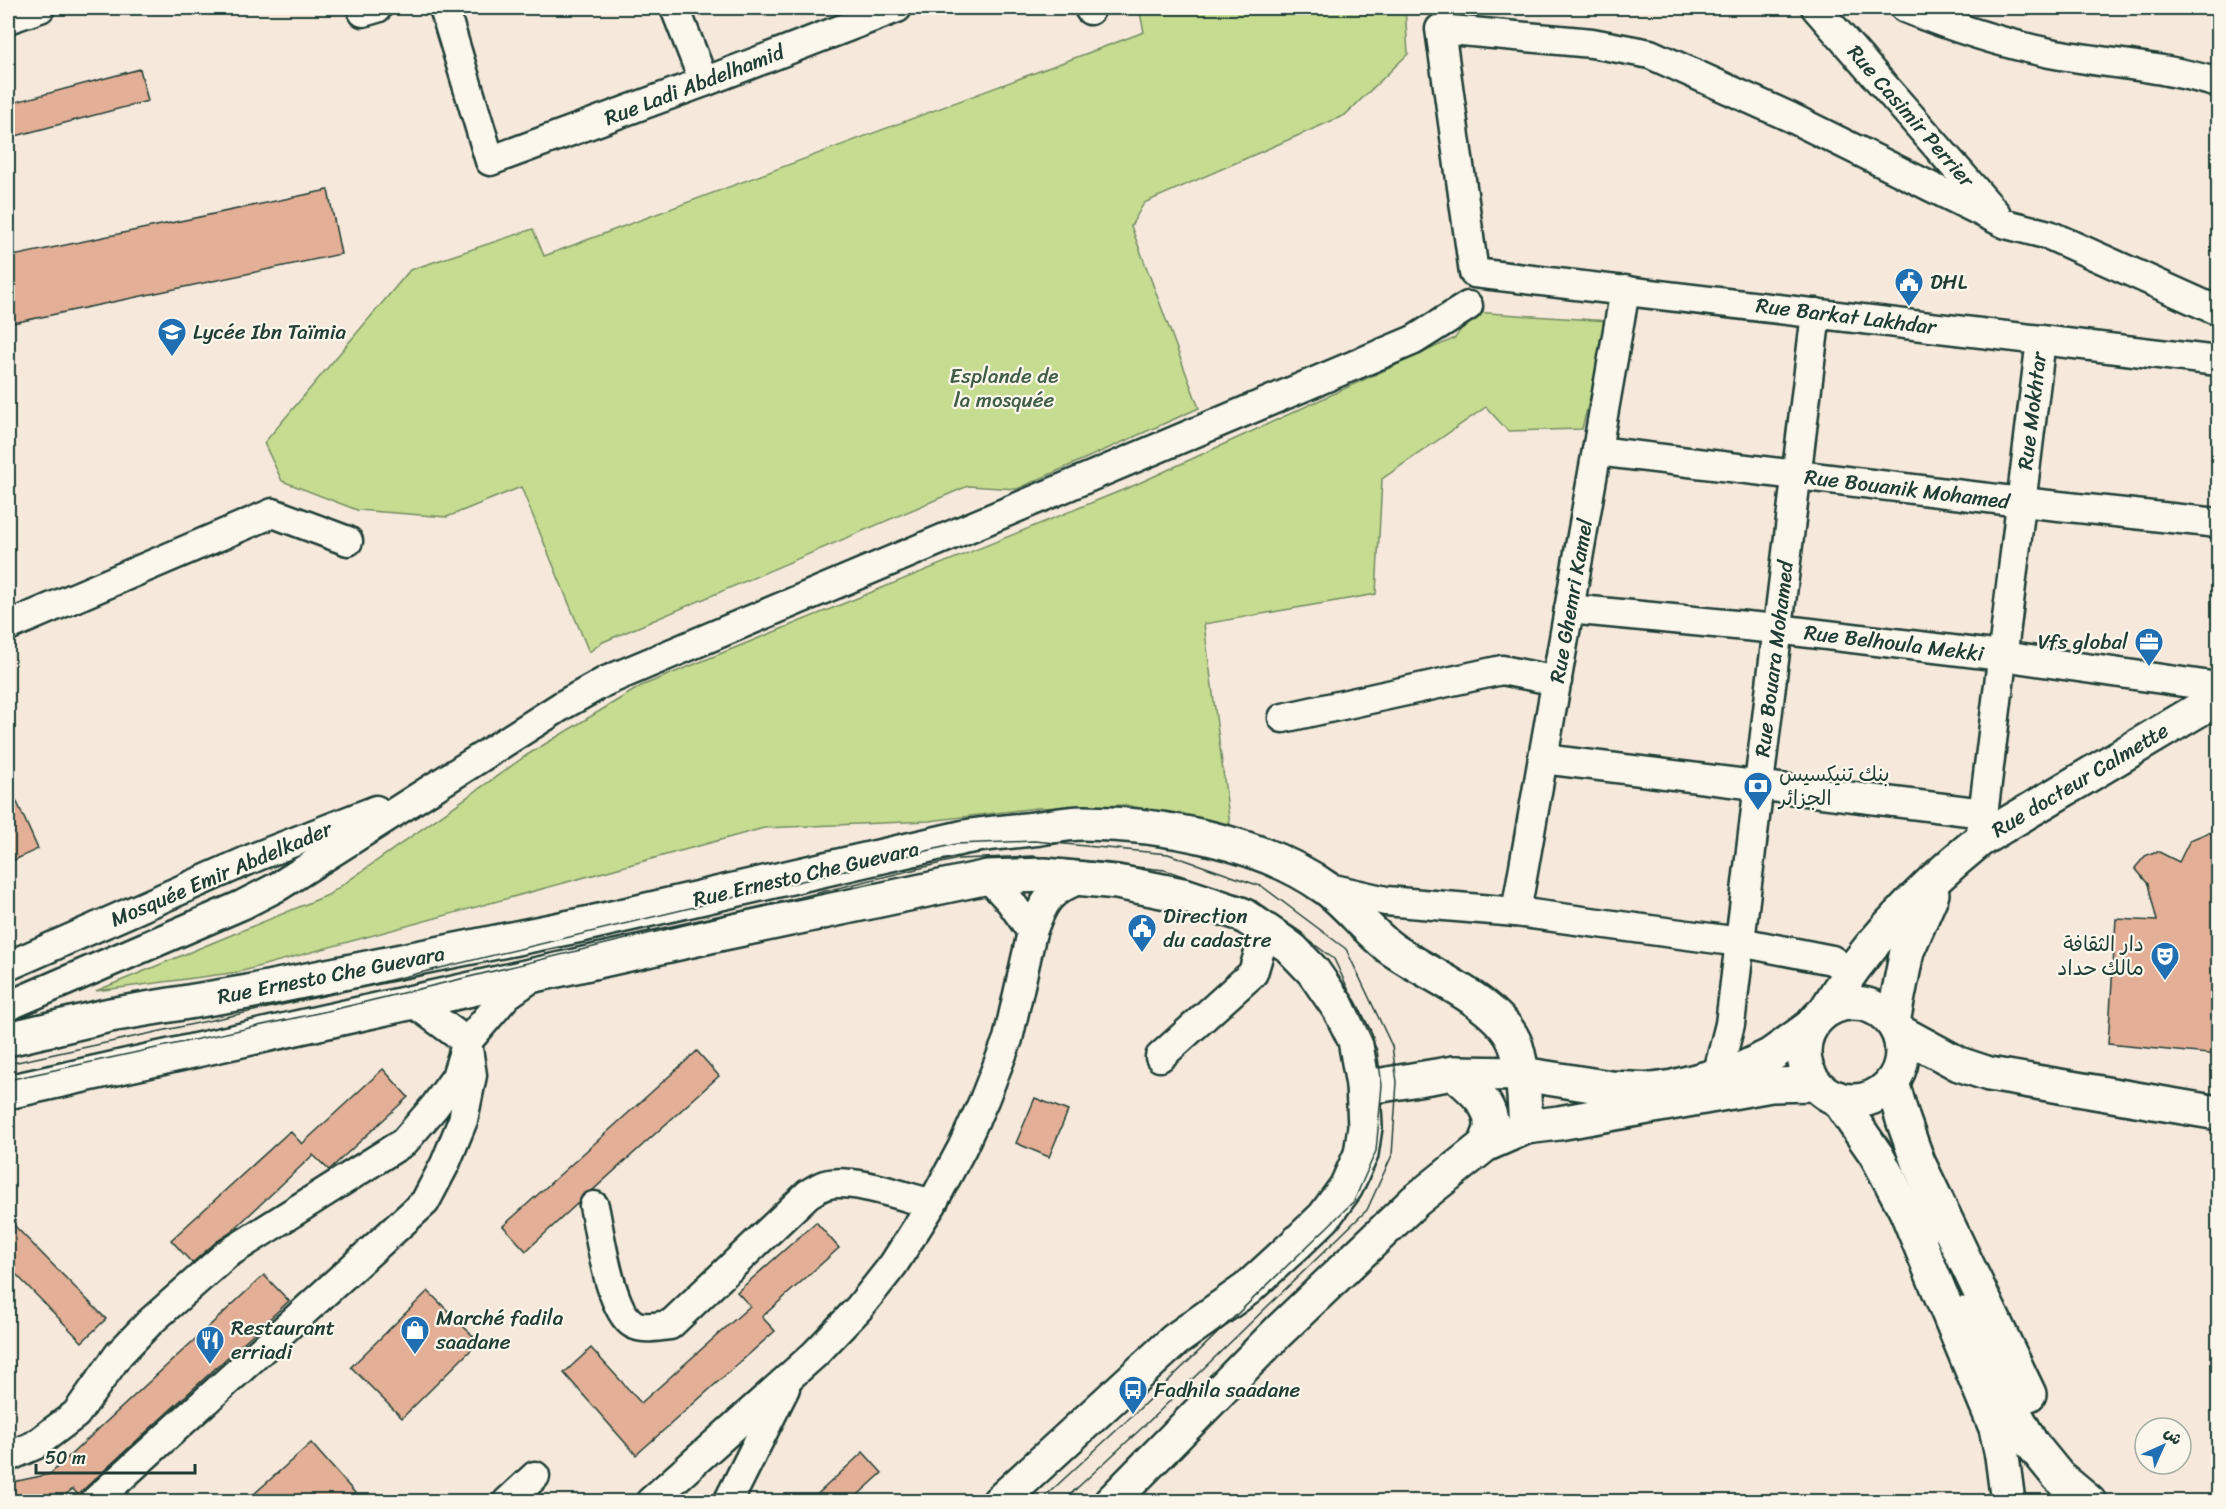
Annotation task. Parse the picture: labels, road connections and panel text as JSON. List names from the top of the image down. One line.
{"streets":{"main road":["Rue docteur Calmette","Rue Ernesto Che Guevara"],"street":["Rue Ladi Abdelhamid","Rue Casimir Perrier","Rue Barkat Lakhdar","Rue Mokhtar","Rue Bouanik Mohamed","Rue Ghemri Kamel","Rue Belhoula Mekki","Rue Bouara Mohamed","Mosquée Emir Abdelkader"]},"crossings":[["Rue Casimir Perrier","Rue Barkat Lakhdar"],["Rue Barkat Lakhdar","Rue Mokhtar"],["Rue Barkat Lakhdar","Rue Ghemri Kamel"],["Rue Barkat Lakhdar","Rue Bouara Mohamed"],["Rue Mokhtar","Rue Bouanik Mohamed"],["Rue Mokhtar","Rue Belhoula Mekki"],["Rue Mokhtar","Rue docteur Calmette"],["Rue Bouanik Mohamed","Rue Ghemri Kamel"],["Rue Bouanik Mohamed","Rue Bouara Mohamed"],["Rue Ghemri Kamel","Rue Belhoula Mekki"],["Rue Belhoula Mekki","Rue Bouara Mohamed"]],"parks":["Esplande de la mosquée"],"places":{"public building":["DHL","Direction du cadastre"],"school or university":["Lycée Ibn Taïmia"],"office":["Vfs global"],"bank":["بنك تنيكسيس الجزائر"],"theatre":["دار الثقافة مالك حداد"],"shop":["Marché fadila saadane"],"restaurant":["Restaurant erriadi"],"bus stop":["Fadhila saadane"]},"scale_bar":"50 m","north":"top right"}
